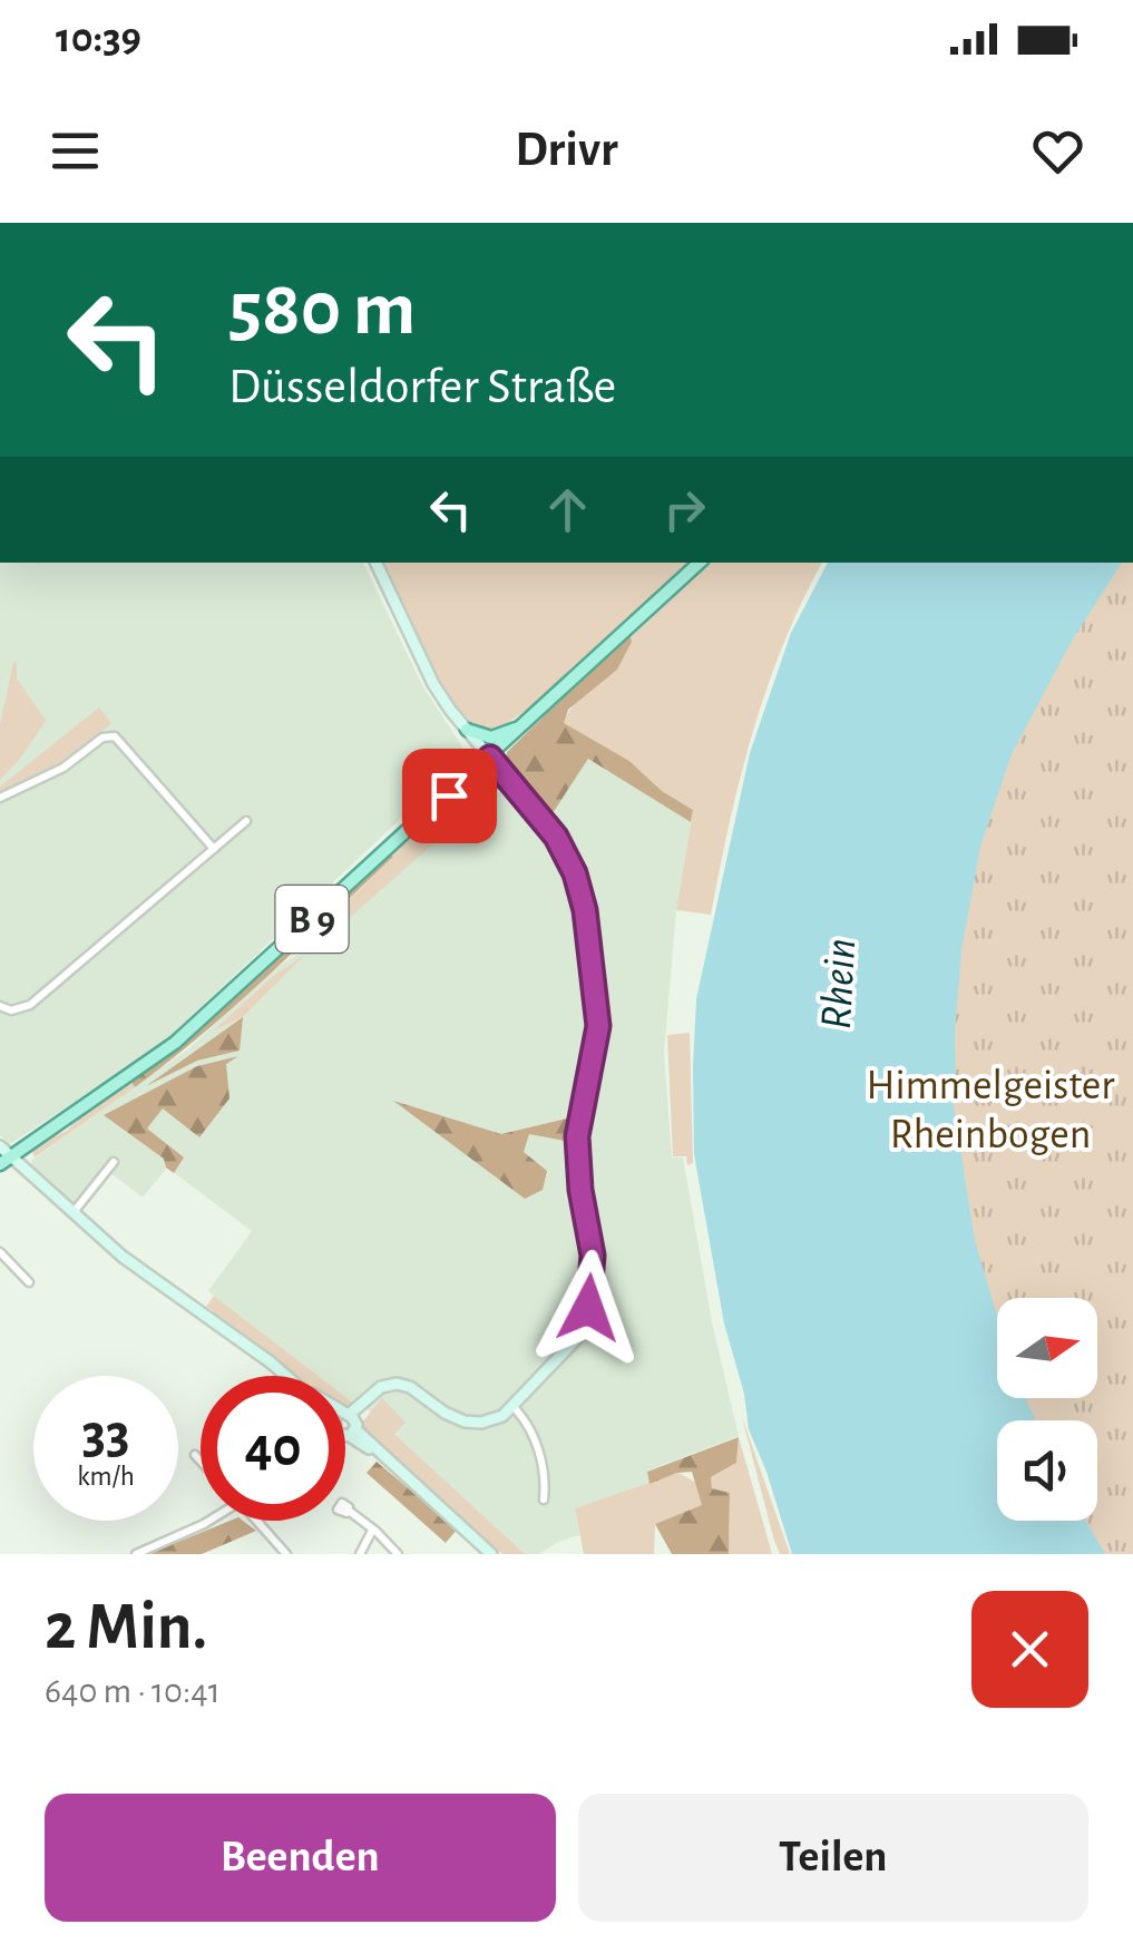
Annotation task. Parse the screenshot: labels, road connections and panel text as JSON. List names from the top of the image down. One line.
{"streets":{"main road":["B 9"]},"water":["Rhein"],"parks":["Himmelgeister Rheinbogen"],"north":"right","page":{"status":"10:39","header":"Drivr","turn":["580 m","Düsseldorfer Straße"],"speed":"33 km/h","limit":"40","heading":["2 Min.","640 m · 10:41"],"buttons":["Beenden","Teilen"]}}
